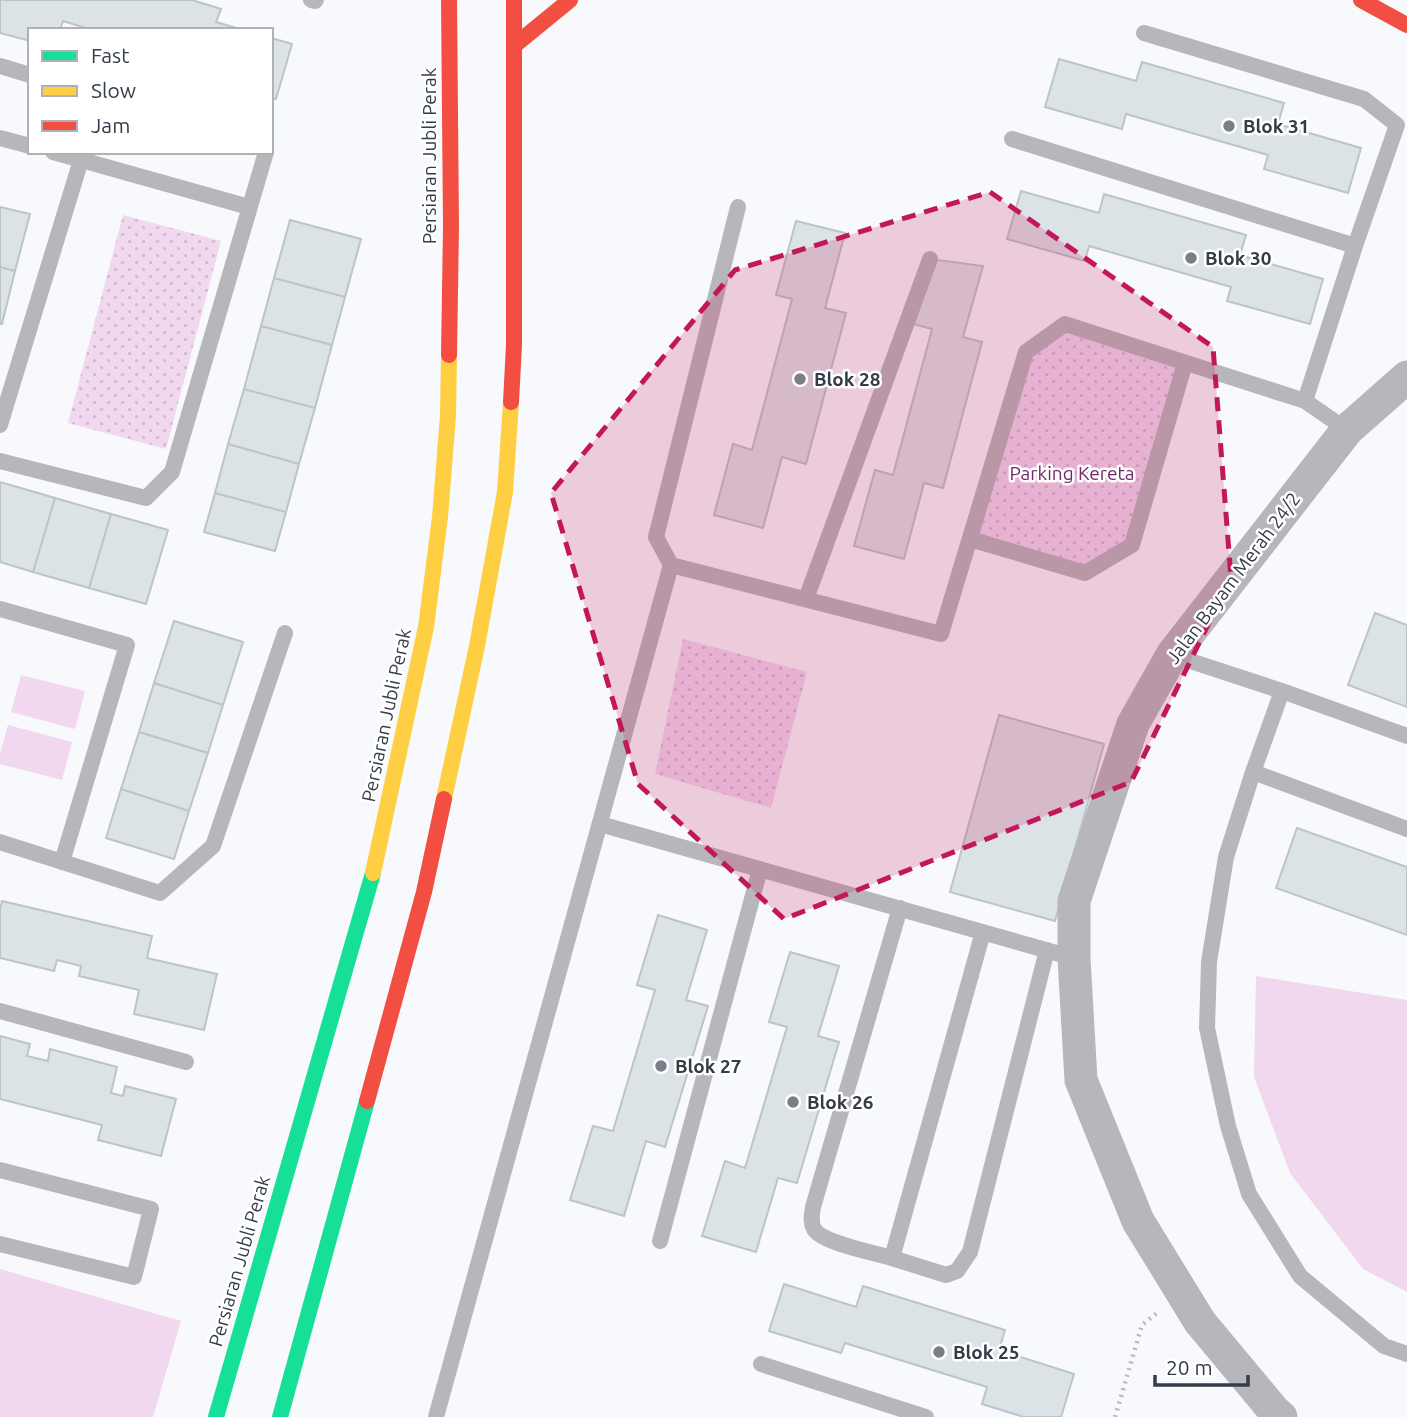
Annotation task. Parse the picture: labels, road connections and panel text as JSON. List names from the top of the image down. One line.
{"streets":{"main road":["Persiaran Jubli Perak"],"street":["Jalan Bayam Merah 24/2"]},"parks":["Parking Kereta"],"places":["Blok 31","Blok 30","Blok 28","Blok 27","Blok 26","Blok 25"],"legend":["Fast","Slow","Jam"],"scale_bar":"20 m"}
